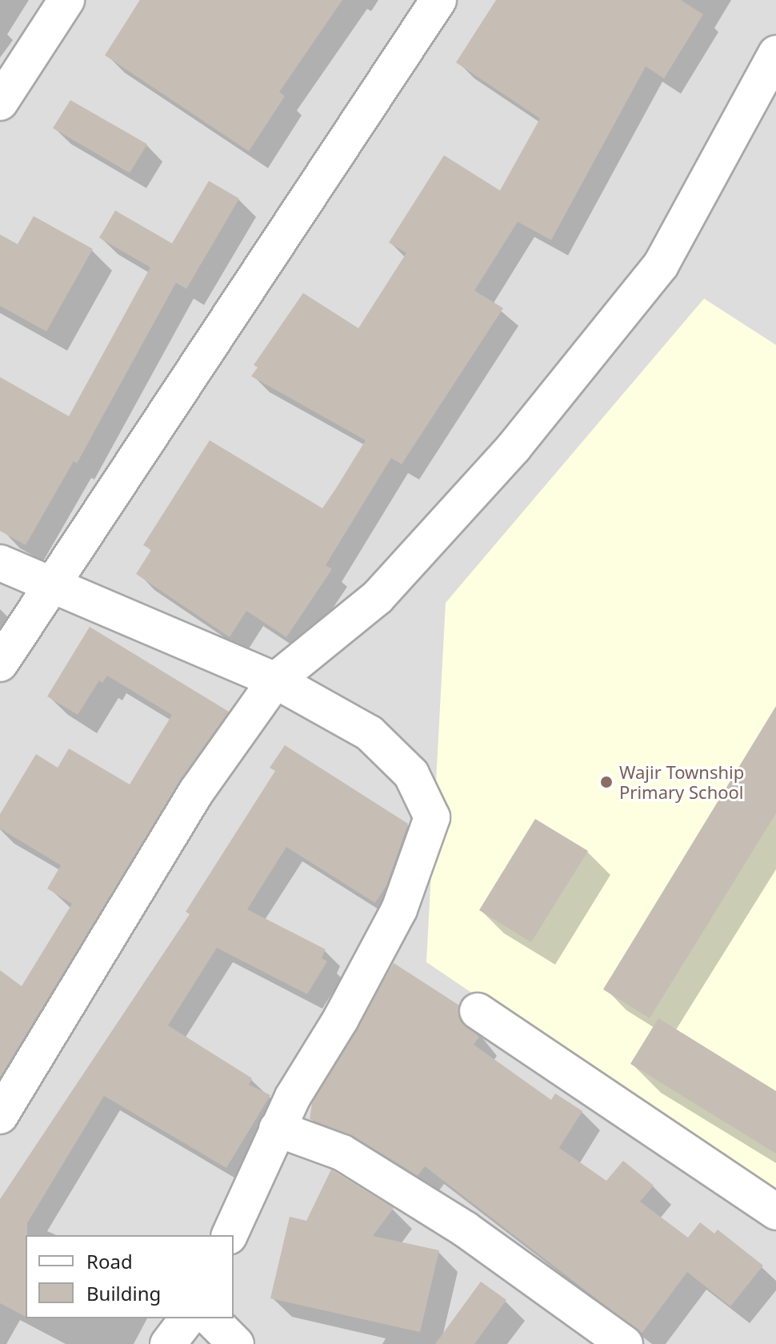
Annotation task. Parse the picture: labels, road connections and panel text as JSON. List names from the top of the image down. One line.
{"places":["Wajir Township Primary School"],"legend":["Road","Building"]}
